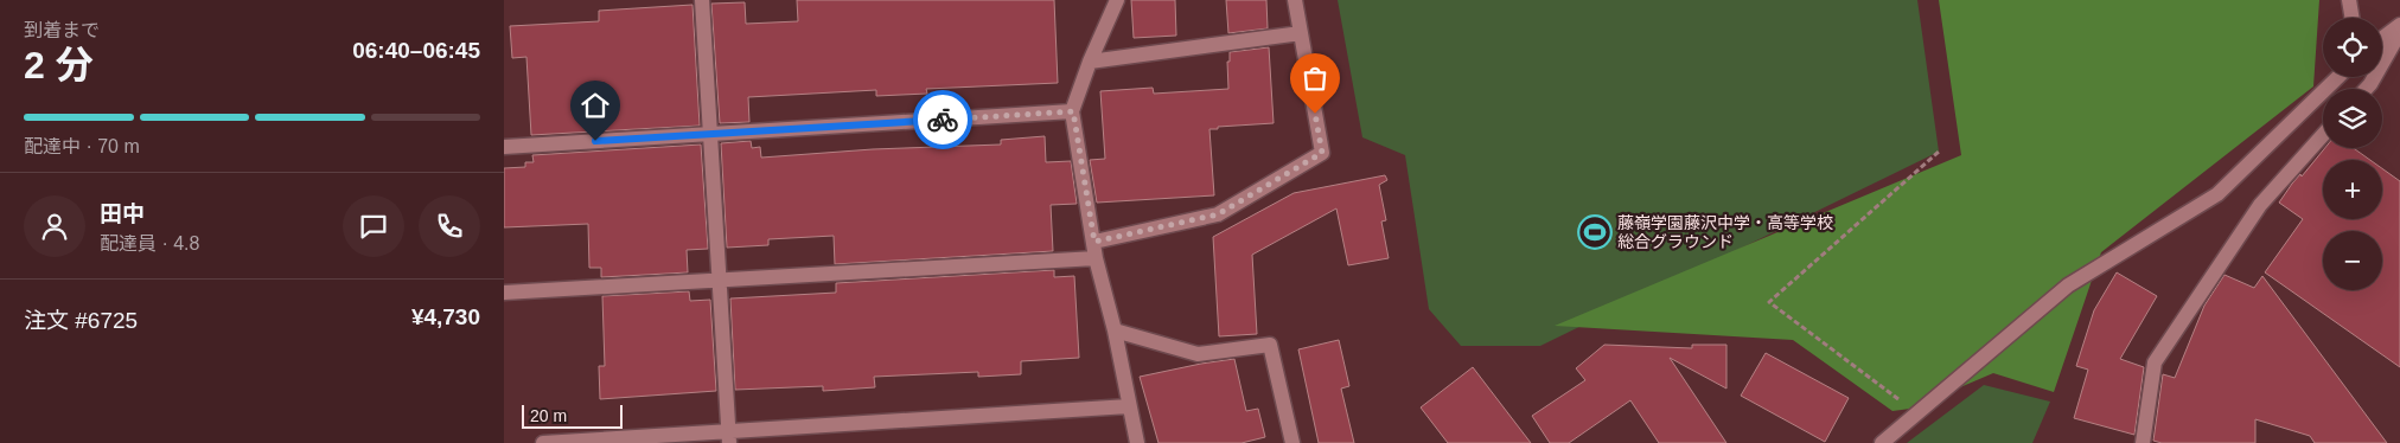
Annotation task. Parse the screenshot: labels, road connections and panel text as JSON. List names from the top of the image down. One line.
{"places":{"sports":["藤嶺学園藤沢中学・高等学校 総合グラウンド"]},"scale_bar":"20 m","page":{"heading":["2 分","到着まで","06:40–06:45"],"panel":["田中","配達員 · 4.8","注文 #6725","¥4,730"],"map_buttons":["+","−"],"bar":"配達中 · 70 m","scale":"20 m"}}
